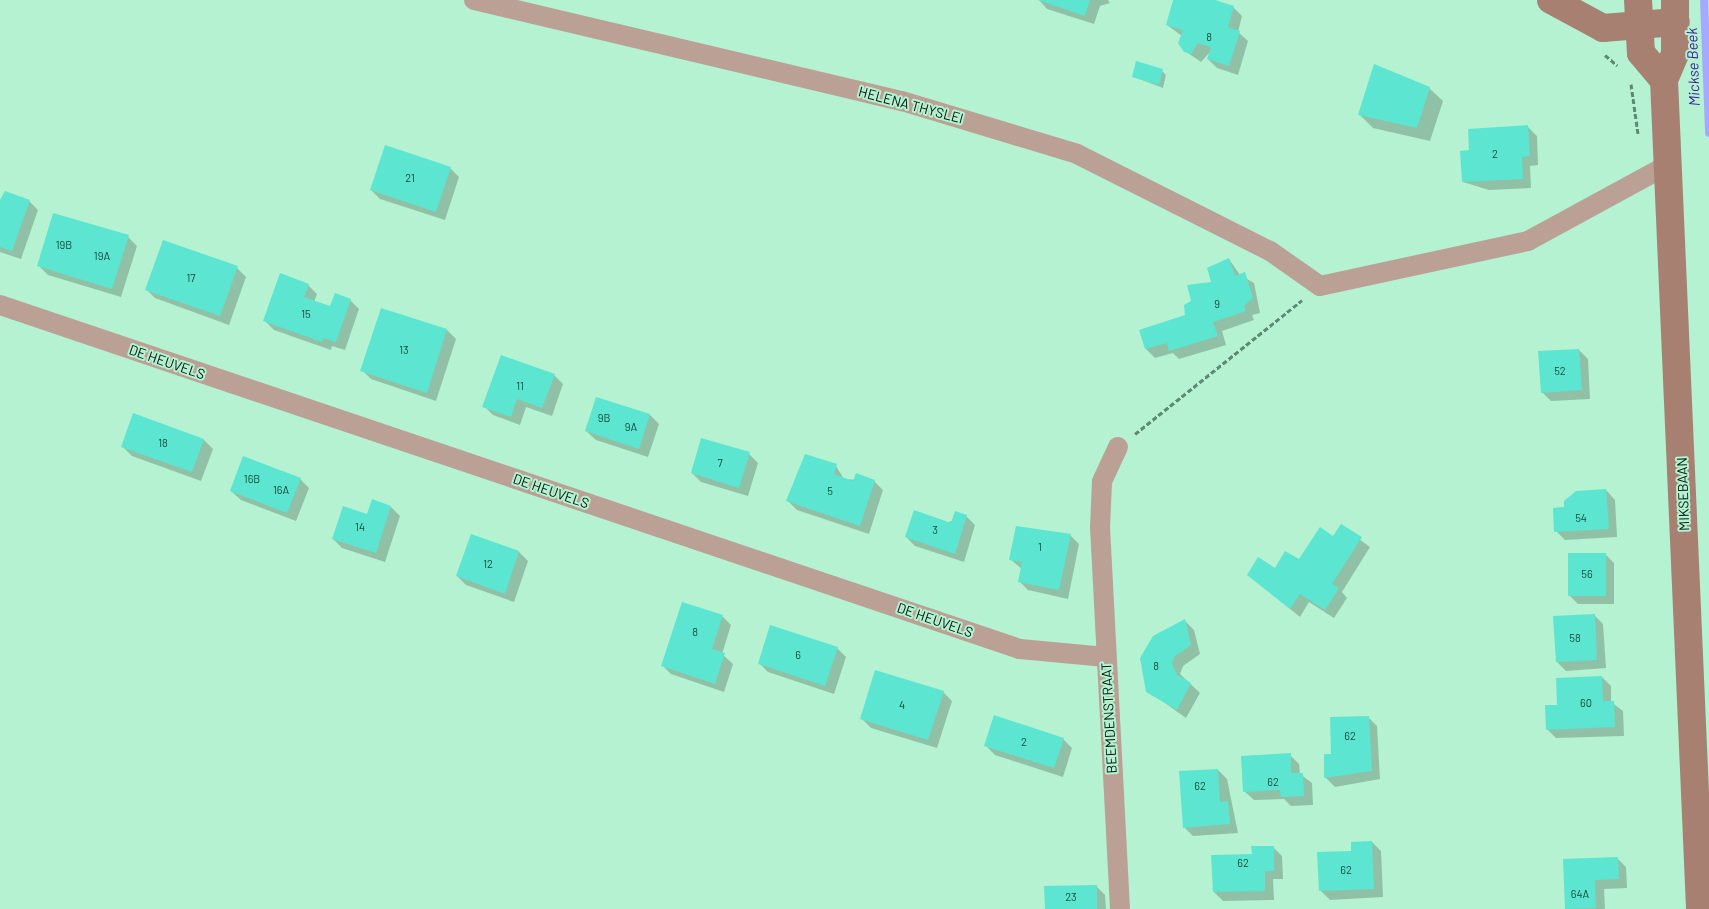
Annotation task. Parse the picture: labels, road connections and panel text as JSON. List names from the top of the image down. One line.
{"streets":{"street":["HELENA THYSLEI","DE HEUVELS","MIKSEBAAN","BEEMDENSTRAAT"]},"crossings":[["DE HEUVELS","BEEMDENSTRAAT"]],"water":["Mickse Beek"],"house_numbers":["8","2","21","19B","19A","17","9","15","13","52","11","9B","9A","18","7","16B","16A","5","54","14","3","1","12","56","8","58","6","8","60","4","62","2","62","62","62","62","64A","23"]}
